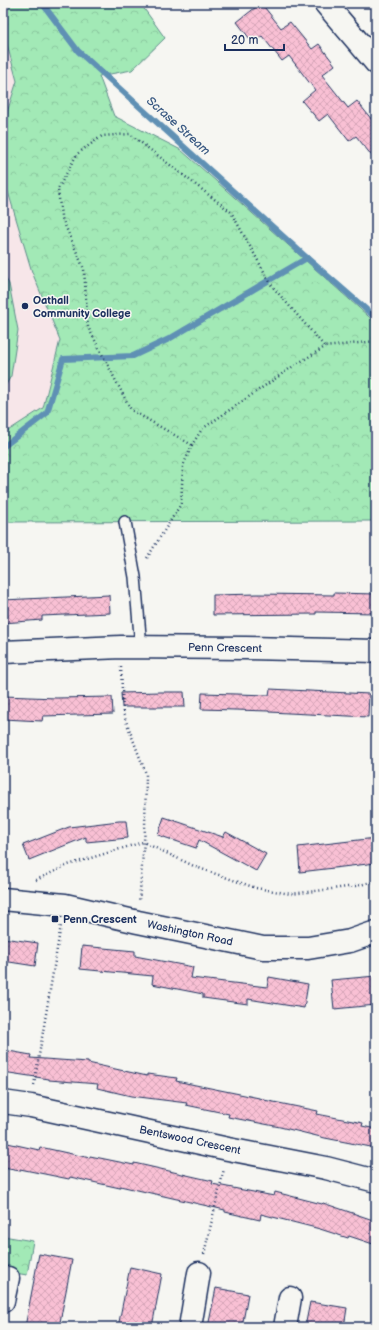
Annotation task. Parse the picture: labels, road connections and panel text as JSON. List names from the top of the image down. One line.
{"streets":{"street":["Penn Crescent","Washington Road","Bentswood Crescent"]},"water":["Scrase Stream"],"places":{"other":["Oathall Community College"],"transit":["Penn Crescent"]},"scale_bar":"20 m"}
